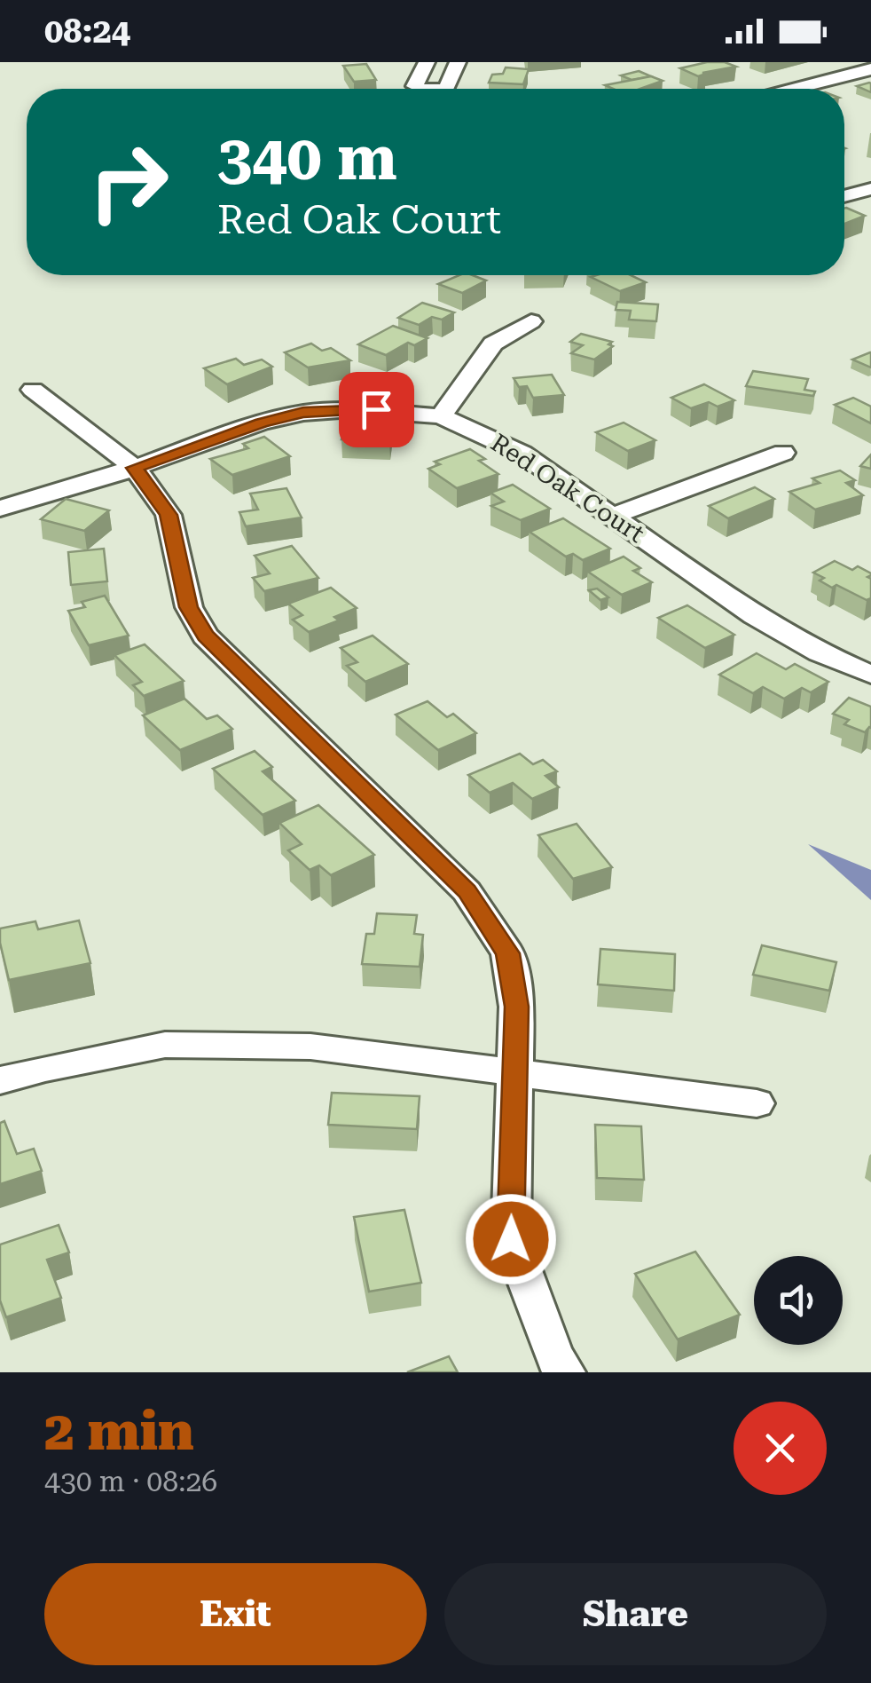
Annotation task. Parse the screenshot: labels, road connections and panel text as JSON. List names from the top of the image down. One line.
{"streets":{"street":["Red Oak Court"]},"page":{"status":"08:24","turn":["340 m","Red Oak Court"],"heading":["2 min","430 m · 08:26"],"buttons":["Exit","Share"]}}
